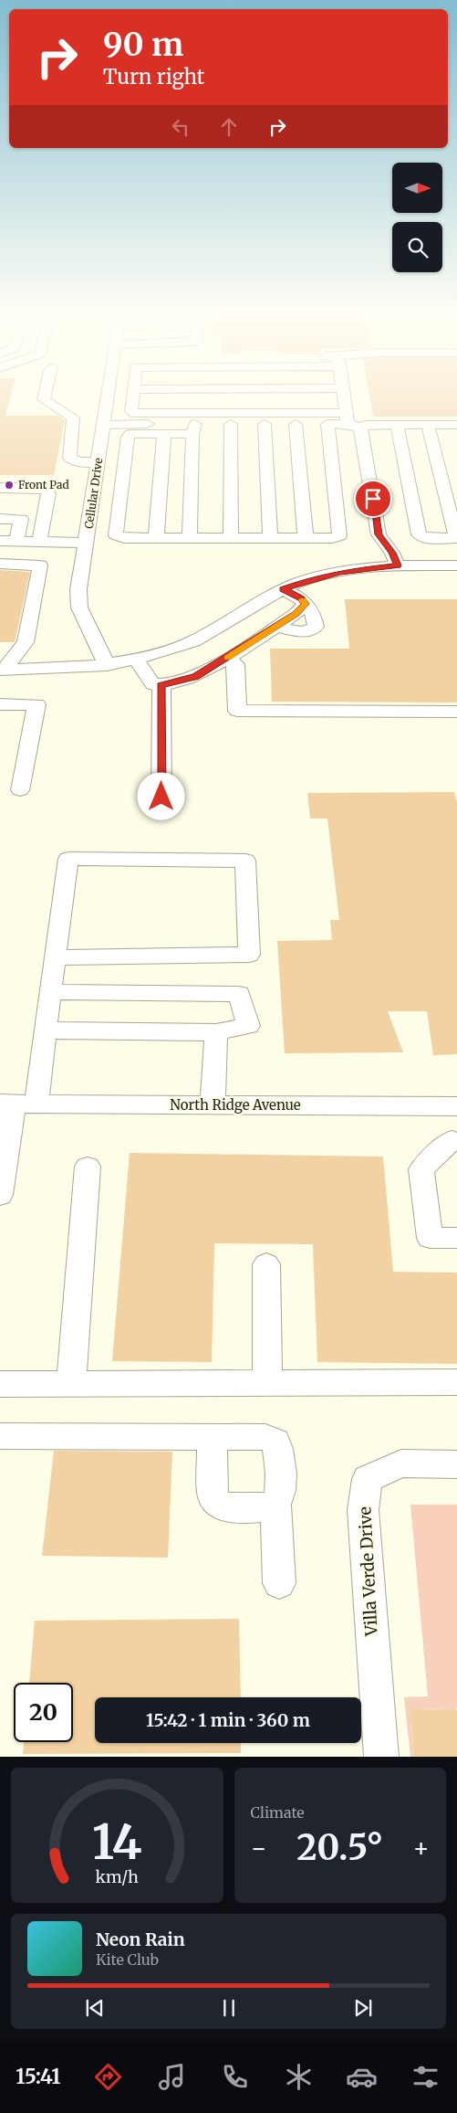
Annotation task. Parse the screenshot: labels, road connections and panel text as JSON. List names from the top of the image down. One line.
{"streets":{"street":["Cellular Drive","North Ridge Avenue","Villa Verde Drive"]},"places":["Front Pad"],"north":"right","page":{"turn":["90 m","Turn right"],"limit":"20","trip":"15:42 · 1 min · 360 m","tile":"Climate","heat":["−","20.5°","+"],"song":["Neon Rain","Kite Club"],"tabs":"15:41","gauge":["14","km/h"]}}
